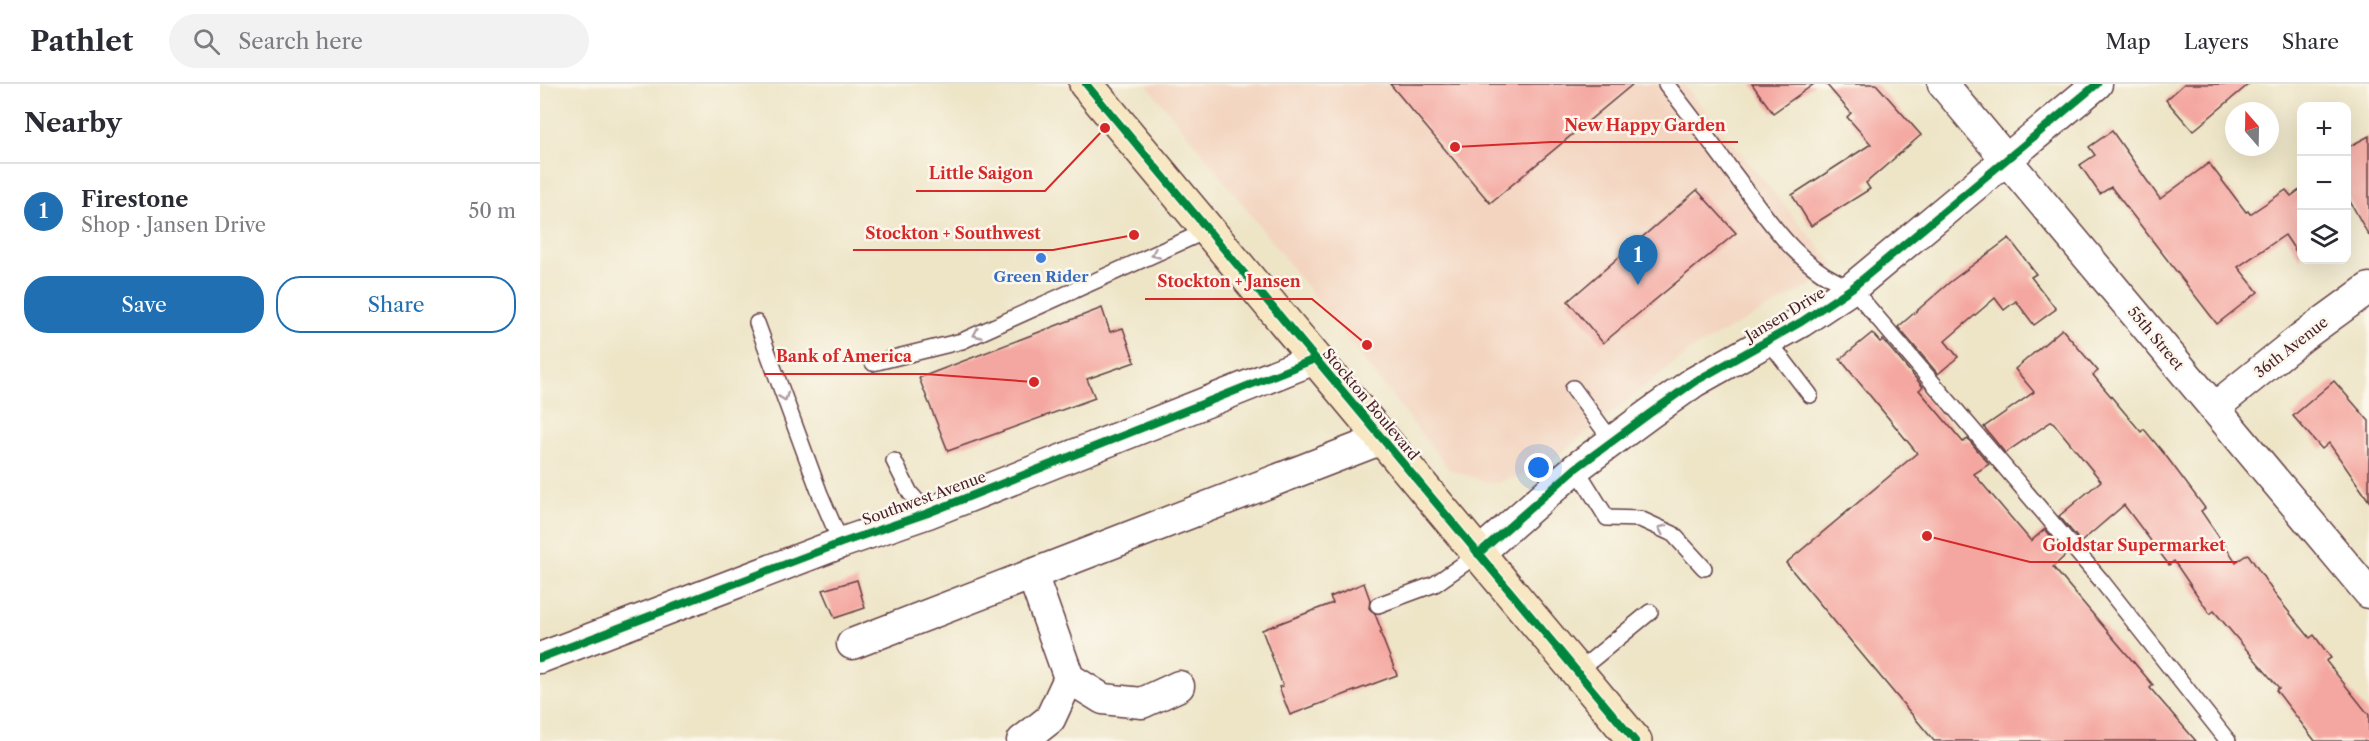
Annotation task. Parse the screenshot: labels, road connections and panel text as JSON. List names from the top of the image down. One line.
{"streets":{"main road":["Stockton Boulevard"],"street":["Jansen Drive","55th Street","36th Avenue","Southwest Avenue"]},"crossings":[["Jansen Drive","55th Street"],["Jansen Drive","Stockton Boulevard"],["55th Street","36th Avenue"],["Stockton Boulevard","Southwest Avenue"]],"places":["Little Saigon","New Happy Garden","Stockton + Southwest","Green Rider","Stockton + Jansen","Bank of America","Goldstar Supermarket"],"north":"top","page":{"header":"Pathlet","search":"Search here","nav":["Map","Layers","Share"],"heading":"Nearby","map_buttons":["+","−"],"list":[{"mark":"1","name":"Firestone","note":"Shop · Jansen Drive","value":"50 m"}],"pins":"1","buttons":["Save","Share"]}}
